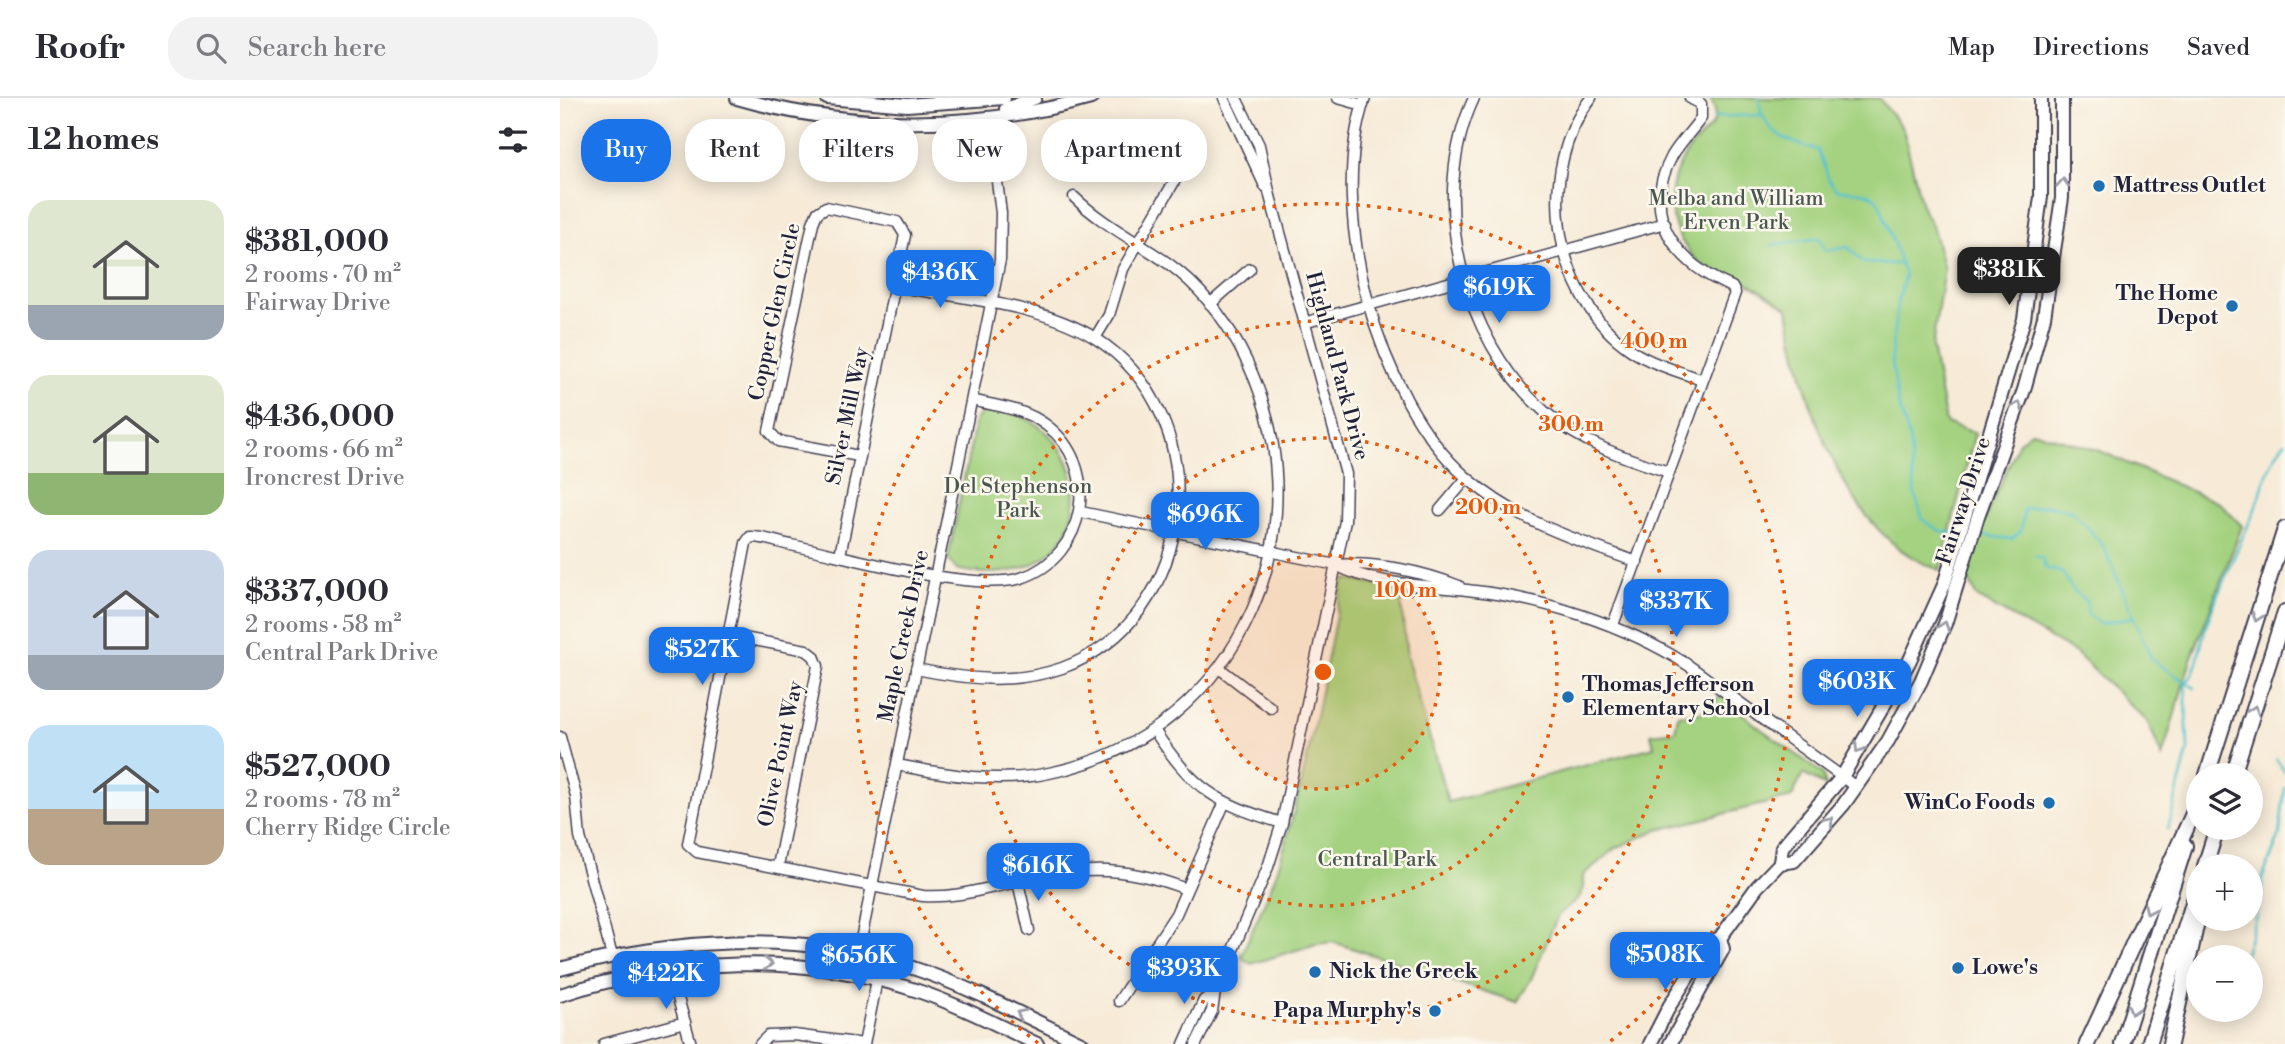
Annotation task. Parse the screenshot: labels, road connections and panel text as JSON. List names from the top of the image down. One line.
{"streets":{"main road":["Fairway Drive"],"street":["Copper Glen Circle","Highland Park Drive","Silver Mill Way","Maple Creek Drive","Olive Point Way"]},"crossings":[["Copper Glen Circle","Silver Mill Way"]],"parks":["Melba and William Erven Park","Del Stephenson Park","Central Park"],"places":["Mattress Outlet","The Home Depot","Thomas Jefferson Elementary School","WinCo Foods","Lowe's","Nick the Greek","Papa Murphy's"],"page":{"header":"Roofr","search":"Search here","nav":["Map","Directions","Saved"],"heading":"12 homes","chip":["Buy","Rent","Filters","New","Apartment"],"list":[{"name":"$381,000","note":"2 rooms · 70 m² · Fairway Drive"},{"name":"$436,000","note":"2 rooms · 66 m² · Ironcrest Drive"},{"name":"$337,000","note":"2 rooms · 58 m² · Central Park Drive"},{"name":"$527,000","note":"2 rooms · 78 m² · Cherry Ridge Circle"}],"price":["$381K","$436K","$619K","$696K","$337K","$527K","$603K","$616K","$508K","$656K","$393K","$422K"],"map_buttons":["+","−"]},"rings":["400 m","300 m","200 m","100 m"]}
